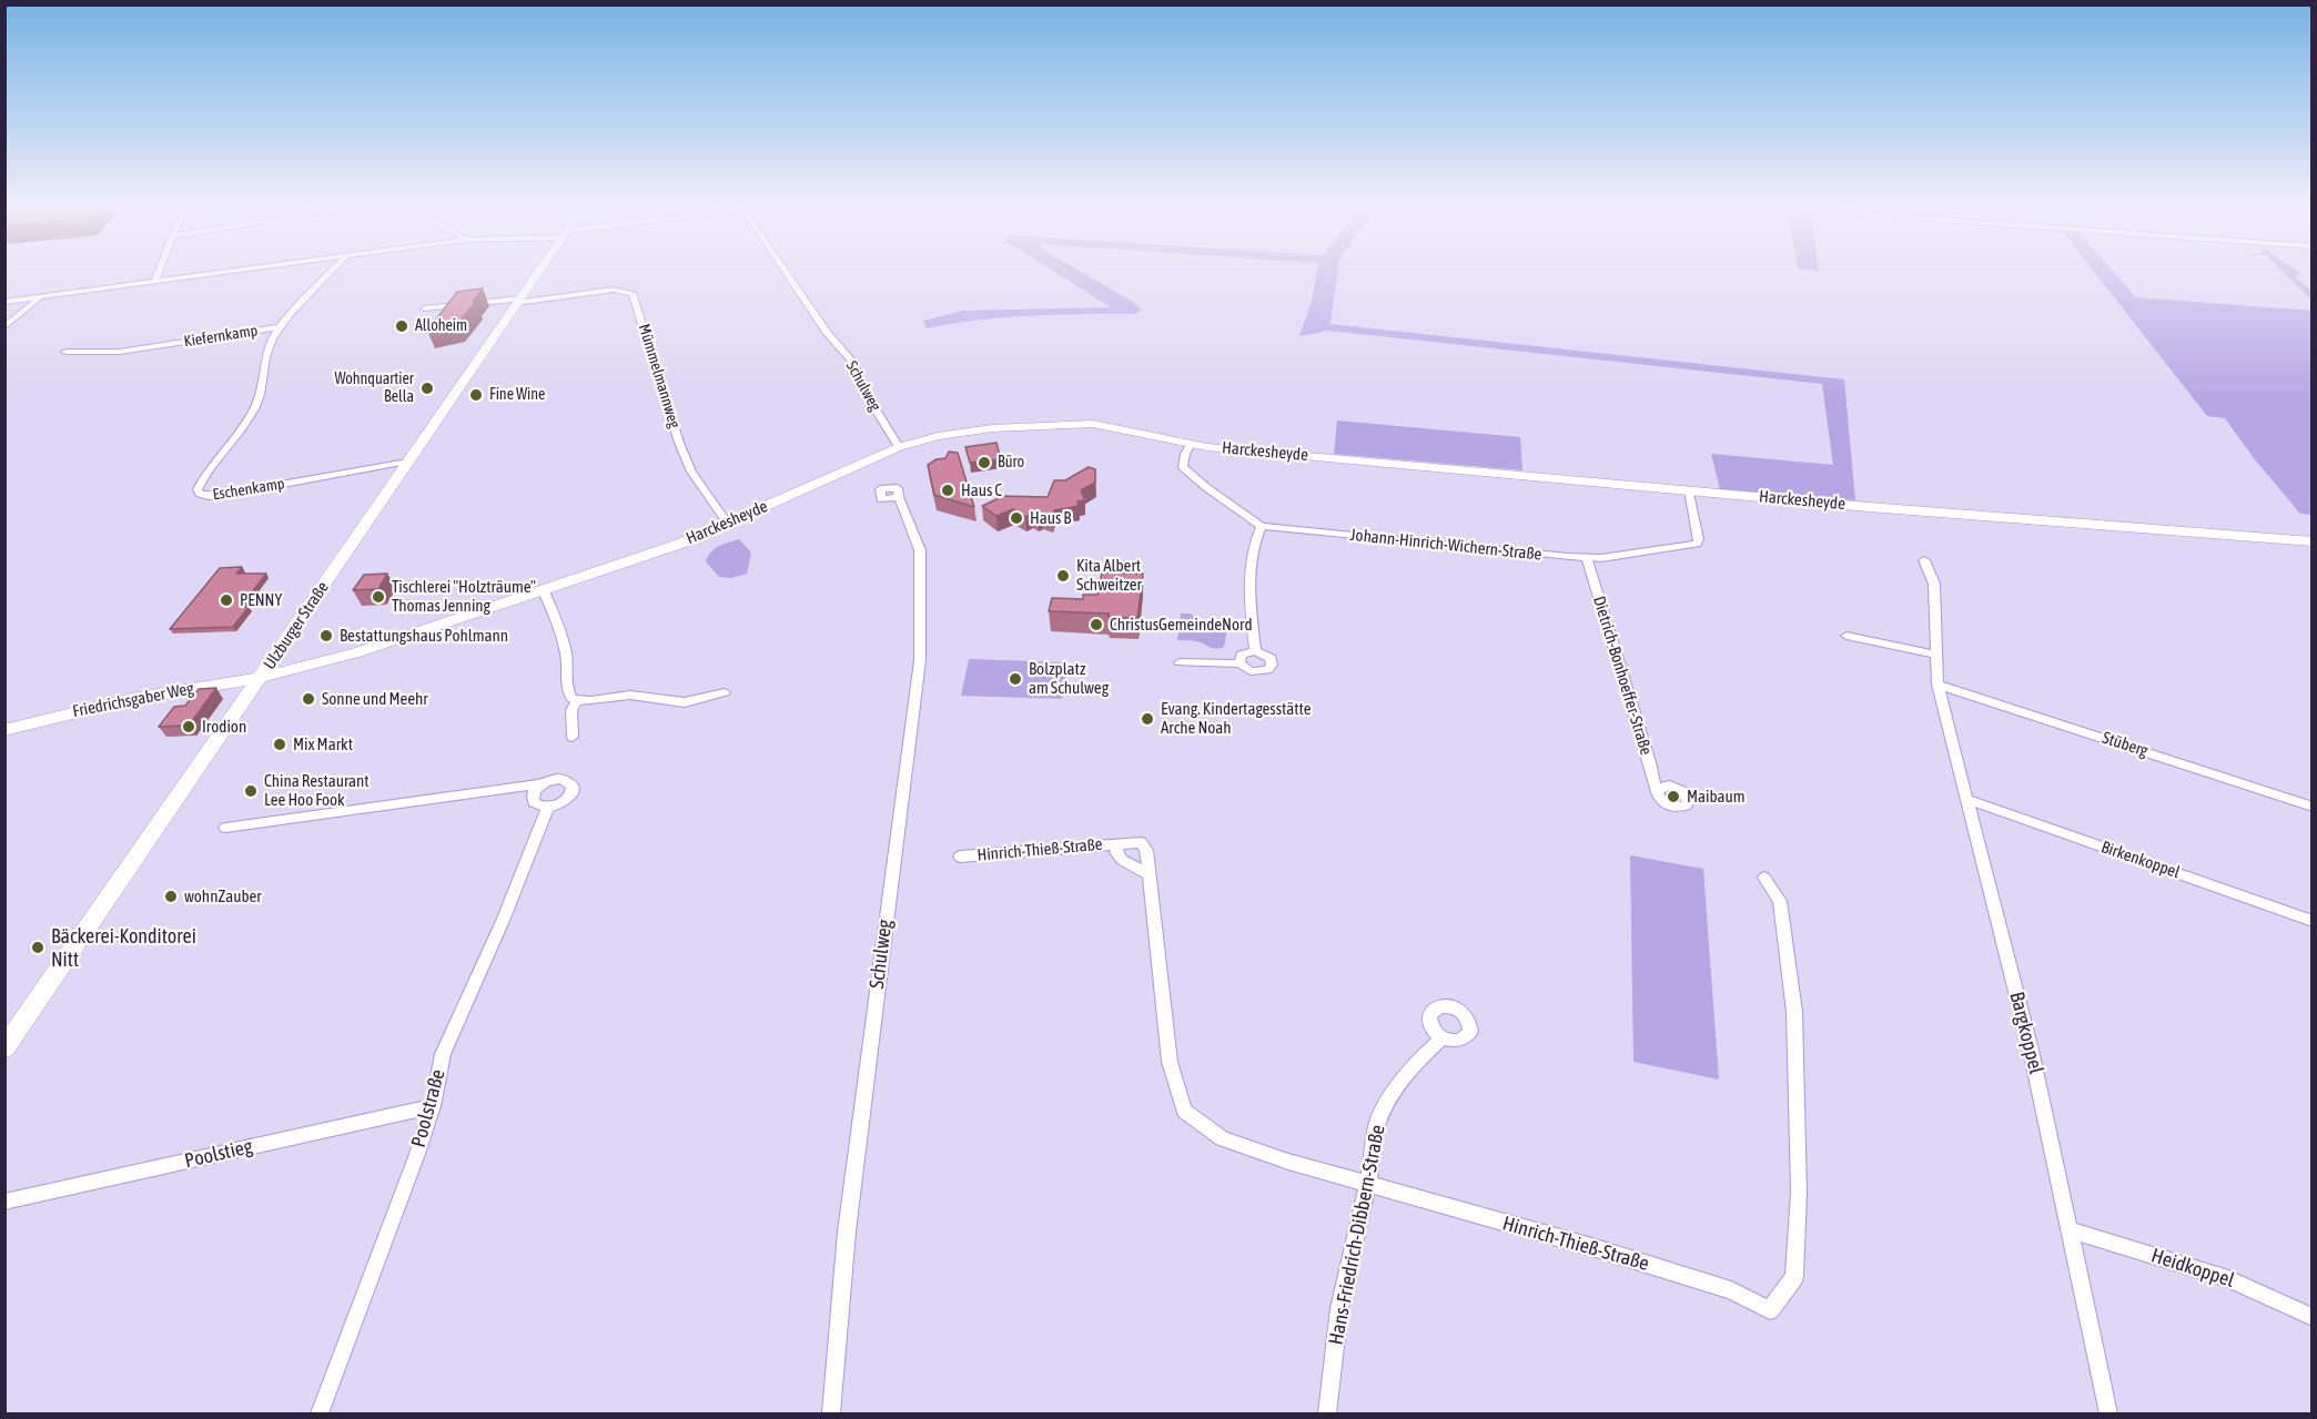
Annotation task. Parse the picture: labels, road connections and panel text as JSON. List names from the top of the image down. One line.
{"streets":{"main road":["Harckesheyde","Ulzburger Straße","Friedrichsgaber Weg"],"street":["Kiefernkamp","Mümmelmannweg","Schulweg","Eschenkamp","Johann-Hinrich-Wichern-Straße","Dietrich-Bonhoeffer-Straße","Stüberg","Hinrich-Thieß-Straße","Birkenkoppel","Bargkoppel","Poolstraße","Poolstieg","Hans-Friedrich-Dibbern-Straße","Heidkoppel"]},"crossings":[["Kiefernkamp","Eschenkamp"],["Mümmelmannweg","Harckesheyde"],["Mümmelmannweg","Ulzburger Straße"],["Schulweg","Harckesheyde"],["Harckesheyde","Johann-Hinrich-Wichern-Straße"],["Harckesheyde","Ulzburger Straße"],["Harckesheyde","Friedrichsgaber Weg"],["Eschenkamp","Ulzburger Straße"],["Johann-Hinrich-Wichern-Straße","Dietrich-Bonhoeffer-Straße"],["Ulzburger Straße","Friedrichsgaber Weg"],["Stüberg","Bargkoppel"],["Hinrich-Thieß-Straße","Hans-Friedrich-Dibbern-Straße"],["Birkenkoppel","Bargkoppel"],["Bargkoppel","Heidkoppel"],["Poolstraße","Poolstieg"]],"places":["Alloheim","Wohnquartier Bella","Fine Wine","Büro","Haus C","Haus B","Kita Albert Schweitzer","Tischlerei \"Holzträume\" Thomas Jenning","PENNY","ChristusGemeindeNord","Bestattungshaus Pohlmann","Bolzplatz am Schulweg","Sonne und Meehr","Evang. Kindertagesstätte Arche Noah","Irodion","Mix Markt","China Restaurant Lee Hoo Fook","Maibaum","wohnZauber","Bäckerei-Konditorei Nitt"]}
